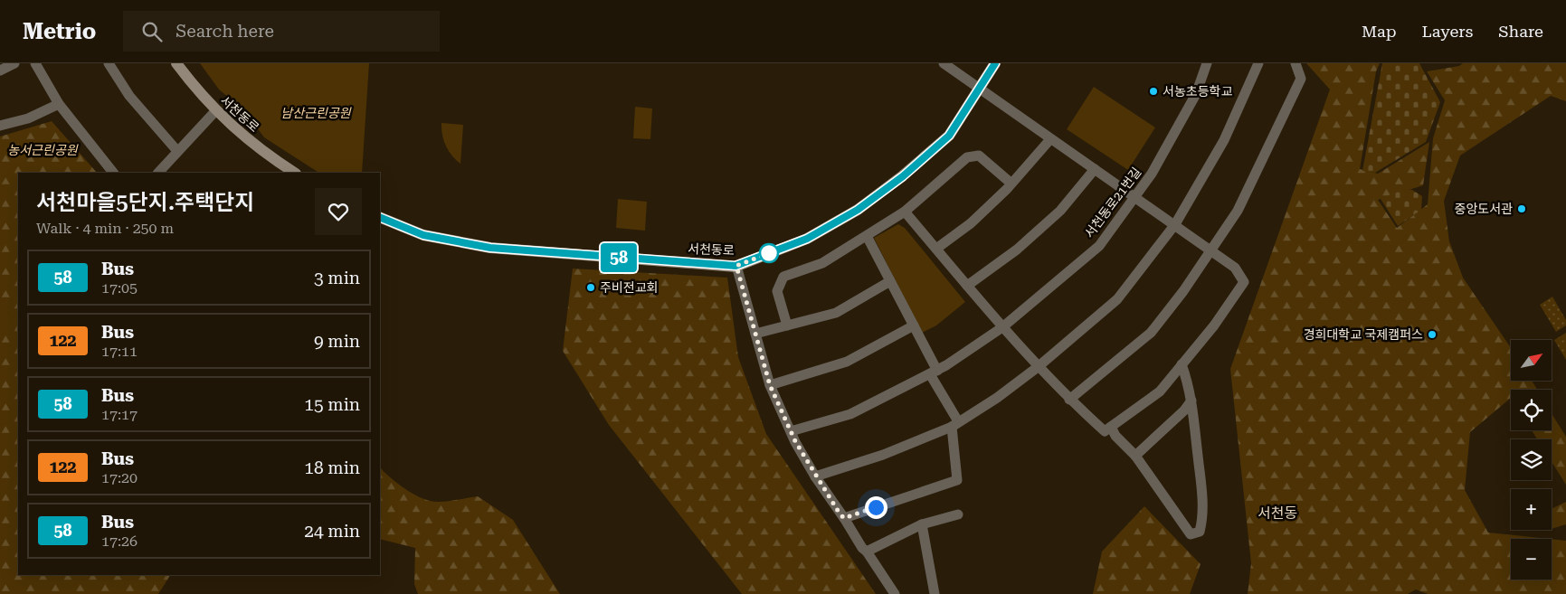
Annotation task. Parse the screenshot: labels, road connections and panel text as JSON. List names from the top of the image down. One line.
{"streets":{"street":["서천동로","서천동로21번길"]},"districts":["서천동"],"parks":["남산근린공원","농서근린공원"],"places":["서농초등학교","중앙도서관","주비전교회","경희대학교 국제캠퍼스"],"lines":["bus line 58"],"north":"top right","page":{"header":"Metrio","search":"Search here","nav":["Map","Layers","Share"],"on_map":"58","heading":["서천마을5단지.주택단지","Walk · 4 min · 250 m"],"list":[{"mark":"58","name":"Bus","note":"17:05","value":"3 min"},{"mark":"122","name":"Bus","note":"17:11","value":"9 min"},{"mark":"58","name":"Bus","note":"17:17","value":"15 min"},{"mark":"122","name":"Bus","note":"17:20","value":"18 min"},{"mark":"58","name":"Bus","note":"17:26","value":"24 min"}],"map_buttons":["+","−"]}}
